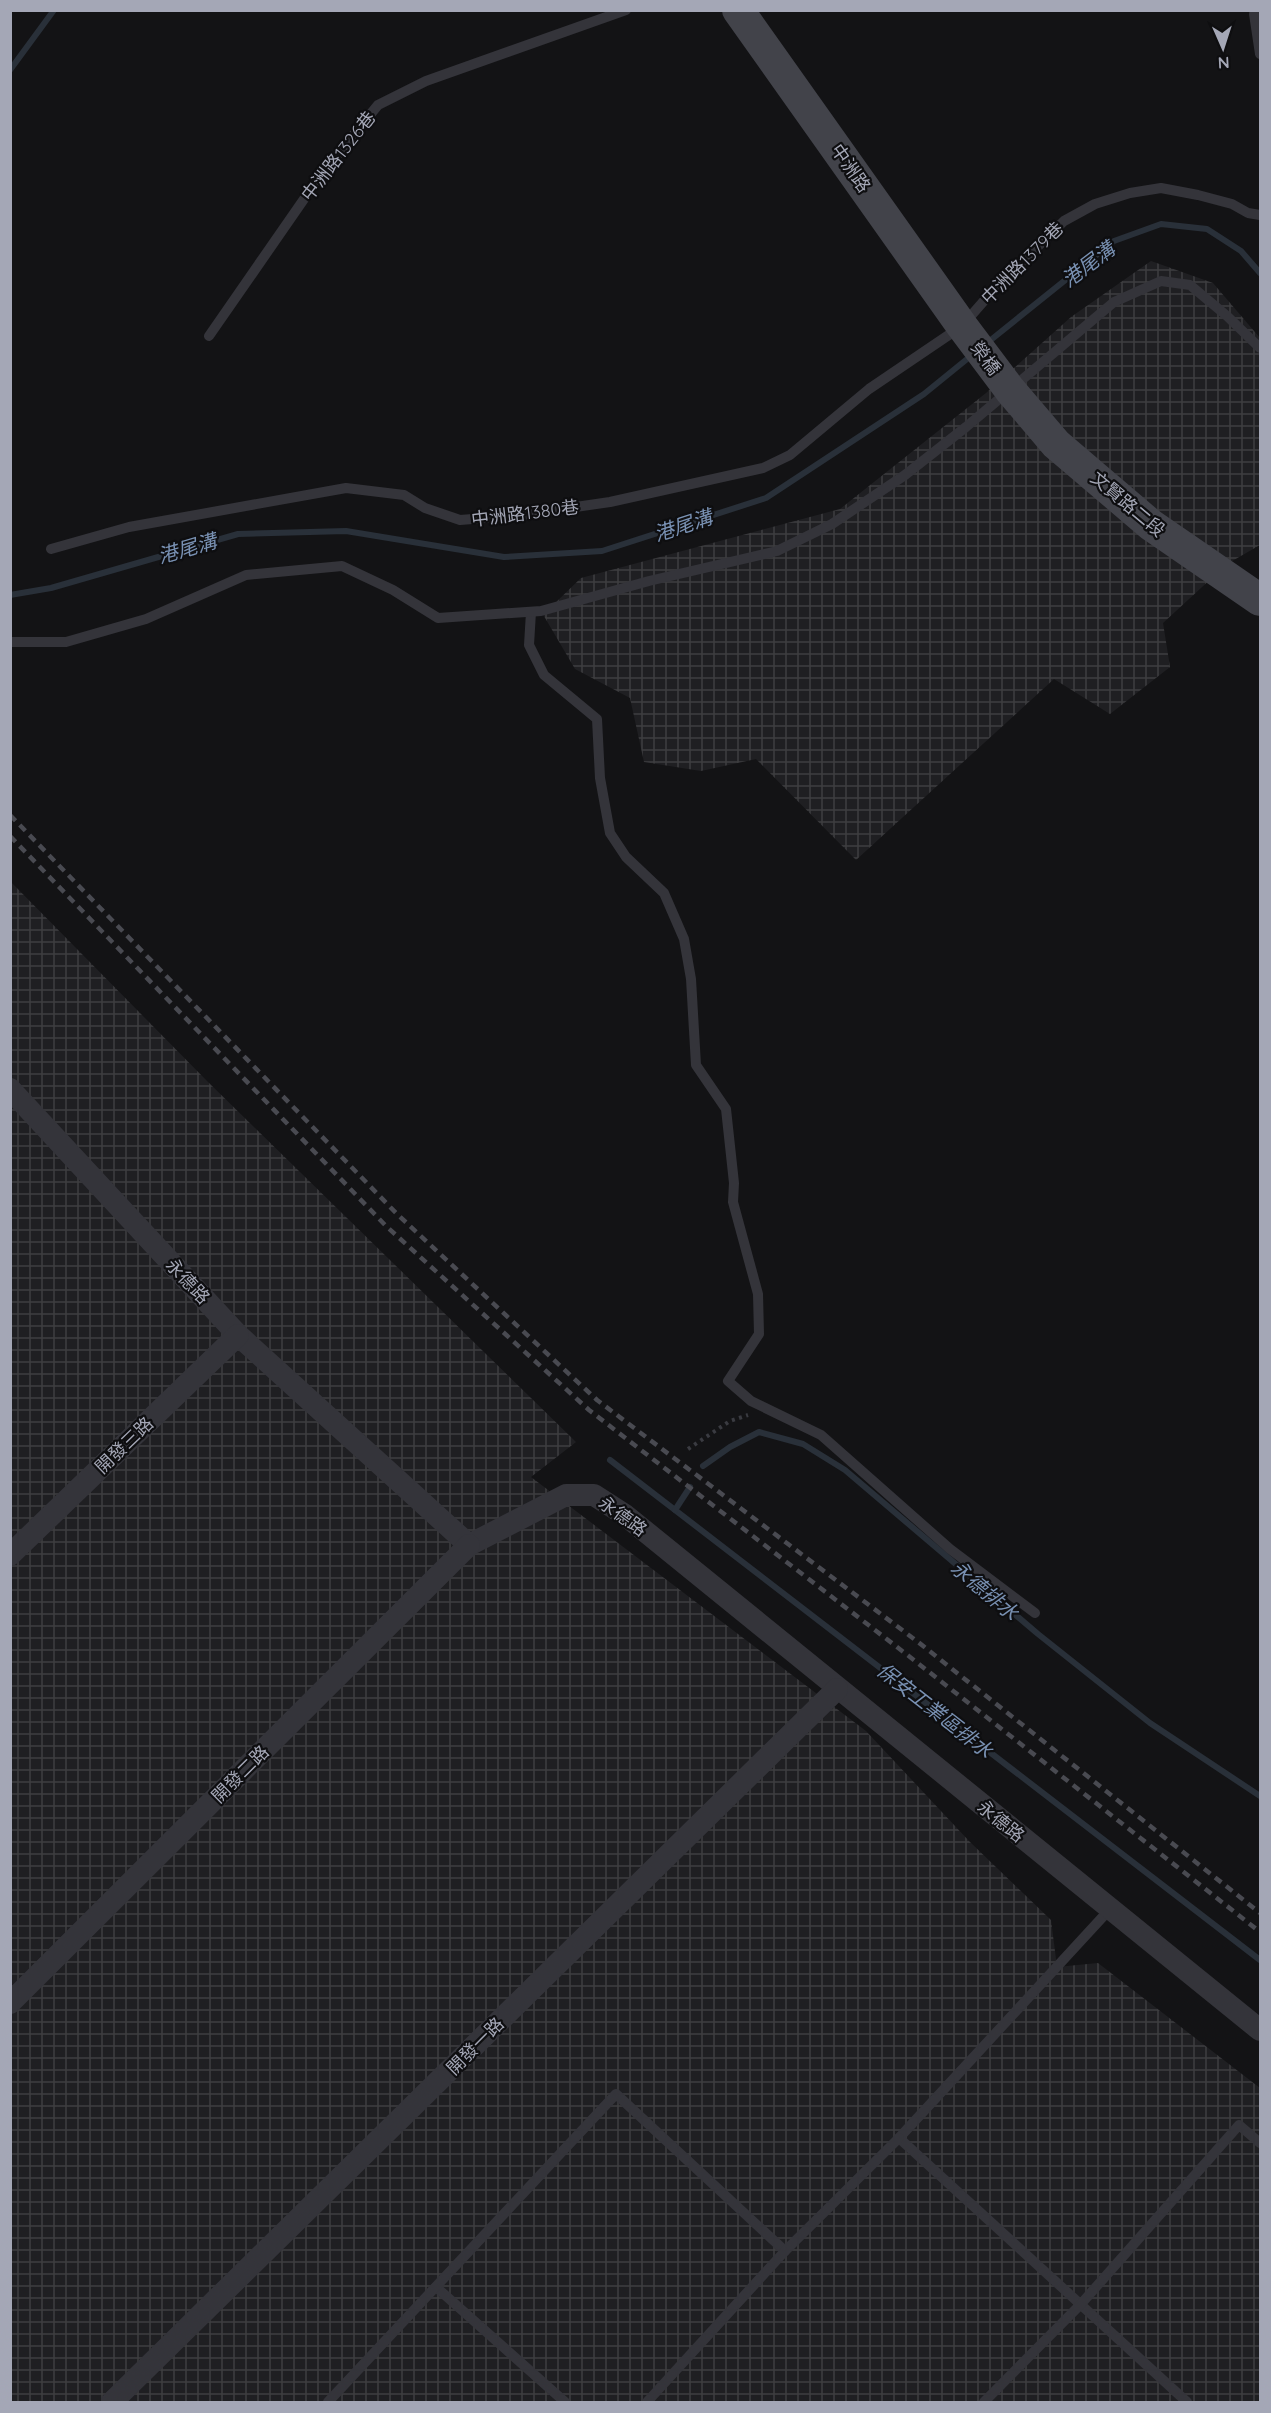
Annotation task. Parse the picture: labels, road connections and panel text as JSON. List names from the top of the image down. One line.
{"streets":{"street":["中洲路","榮橋","文賢路二段","永德路","開發三路","開發二路","開發一路"],"lane":["中洲路1326巷","中洲路1379巷","中洲路1380巷"]},"crossings":[["中洲路","中洲路1379巷"],["中洲路","榮橋"],["中洲路","中洲路1380巷"],["中洲路1379巷","榮橋"],["中洲路1379巷","中洲路1380巷"],["榮橋","文賢路二段"],["榮橋","中洲路1380巷"],["永德路","開發三路"],["永德路","開發二路"],["永德路","開發一路"]],"water":["港尾溝","永德排水","保安工業區排水"],"north":"bottom"}
